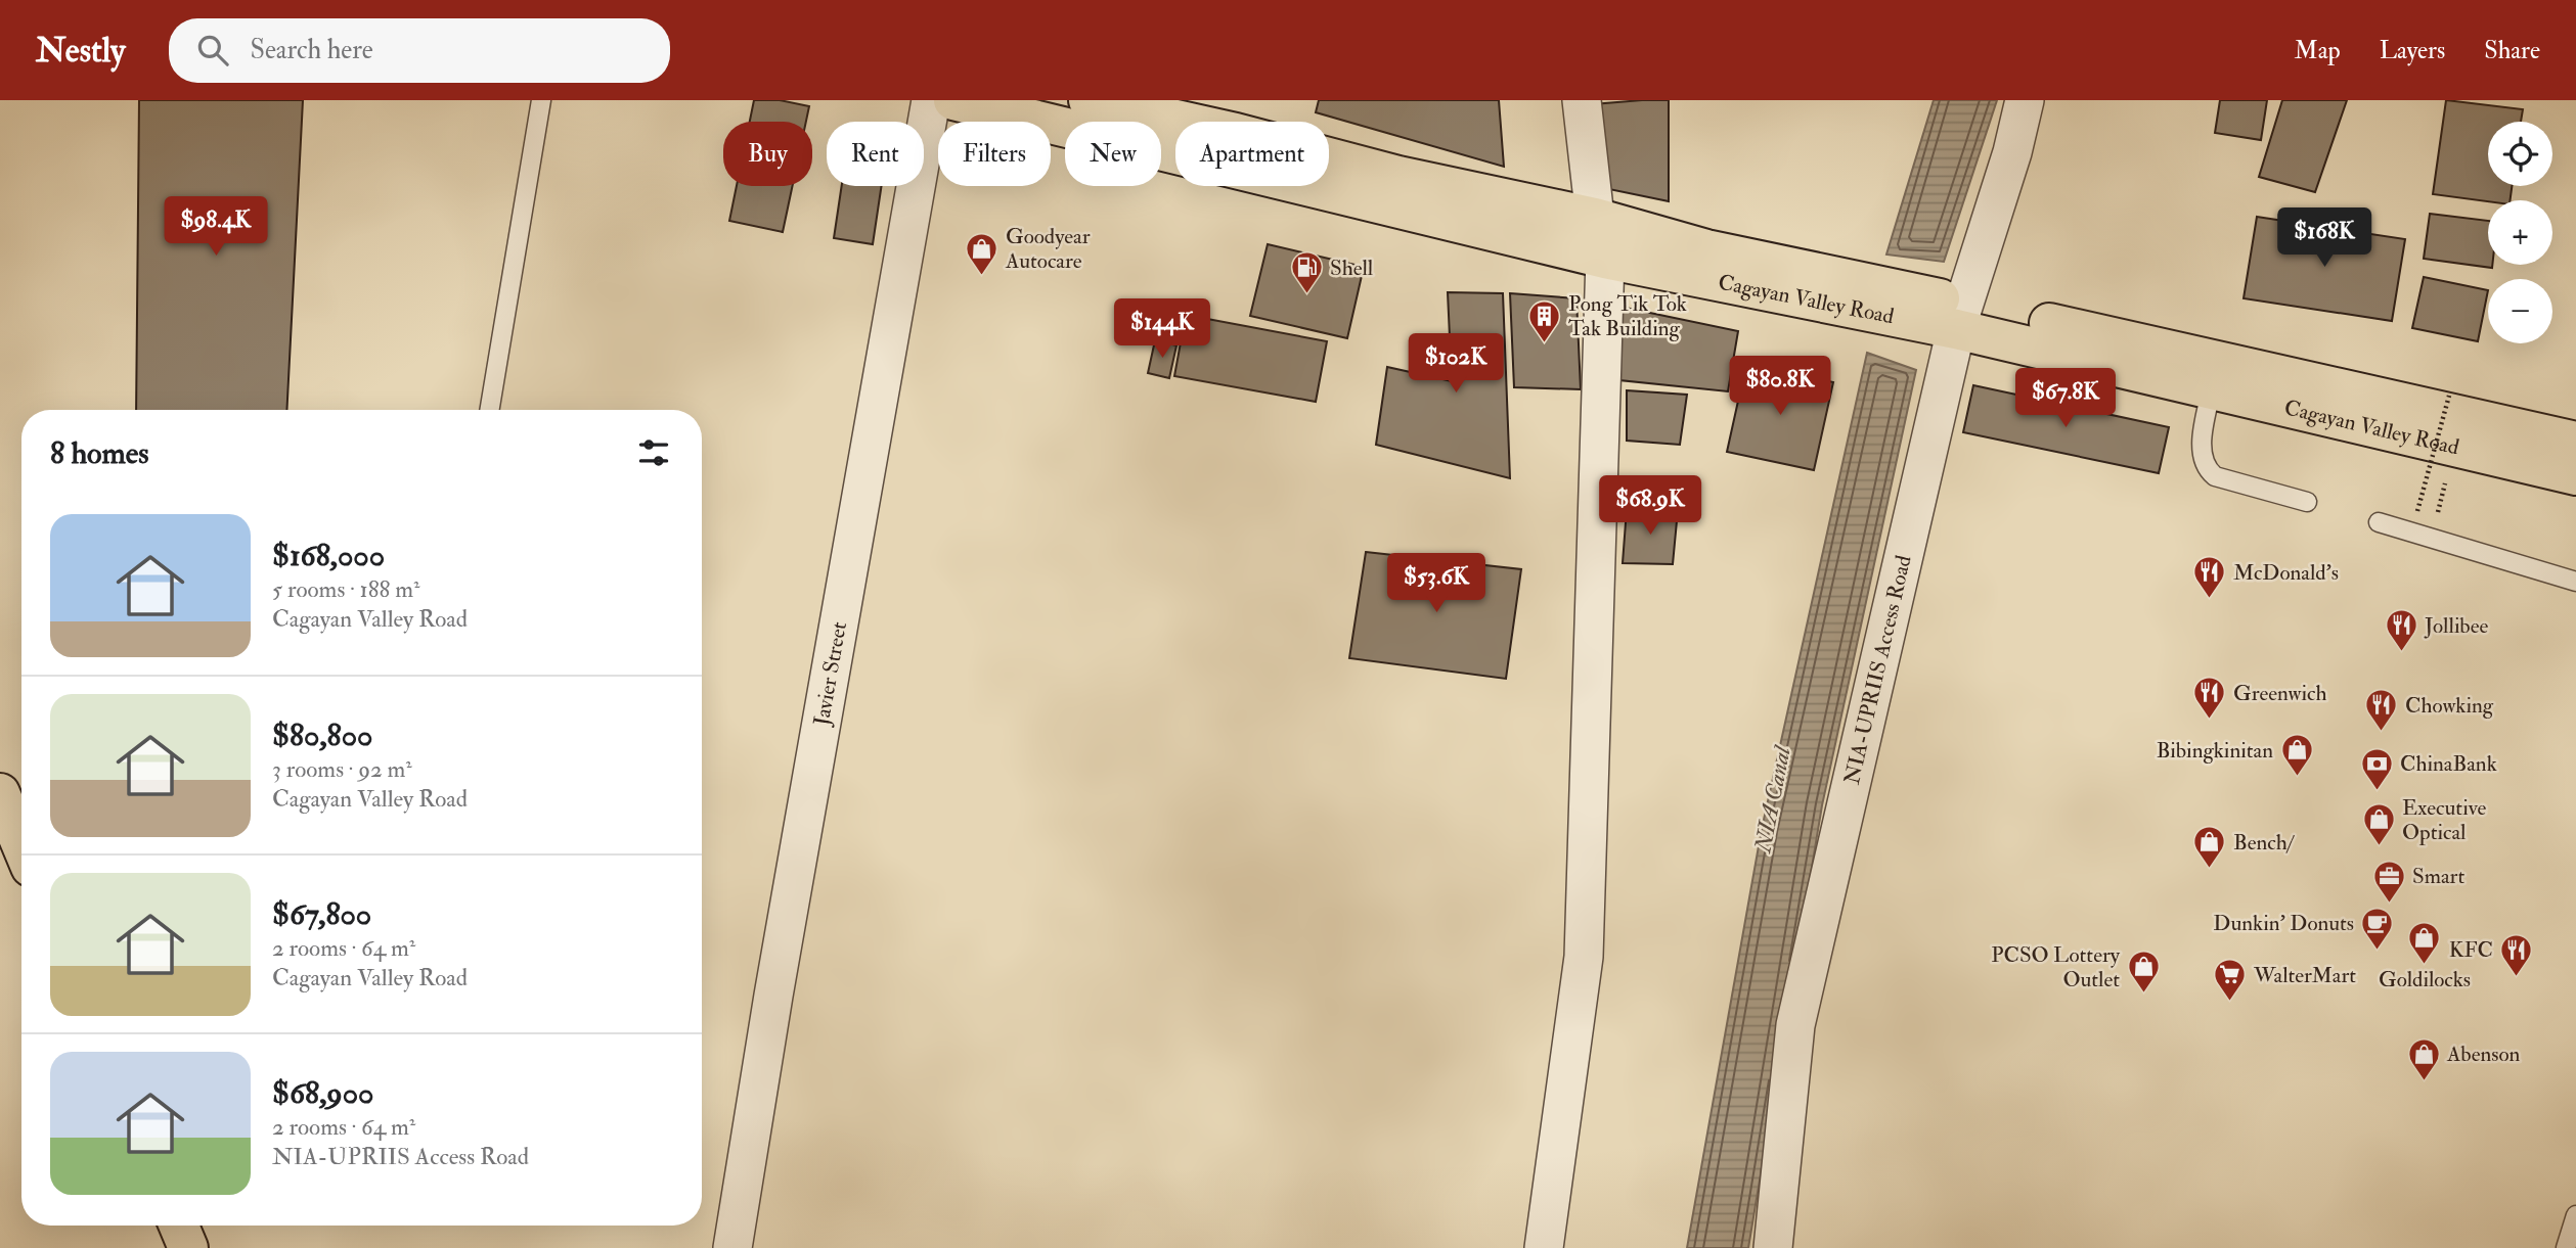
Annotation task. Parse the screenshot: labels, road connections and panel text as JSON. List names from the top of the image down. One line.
{"streets":{"highway":["Cagayan Valley Road"],"street":["NIA-UPRIIS Access Road","Javier Street"]},"crossings":[["Cagayan Valley Road","NIA-UPRIIS Access Road"]],"water":["NIA Canal"],"places":{"shop":["Goodyear Autocare","Bibingkinitan","Executive Optical","Bench/","Goldilocks","PCSO Lottery Outlet","Abenson"],"fuel station":["Shell"],"building":["Pong Tik Tok Tak Building"],"restaurant":["McDonald's","Jollibee","Greenwich","Chowking","KFC"],"bank":["ChinaBank"],"office":["Smart"],"cafe":["Dunkin' Donuts"],"supermarket":["WalterMart"]},"page":{"header":"Nestly","search":"Search here","nav":["Map","Layers","Share"],"map_buttons":["+","−"],"chip":["Buy","Rent","Filters","New","Apartment"],"price":["$98.4K","$168K","$144K","$102K","$80.8K","$67.8K","$68.9K","$53.6K"],"heading":"8 homes","list":[{"name":"$168,000","note":"5 rooms · 188 m² · Cagayan Valley Road"},{"name":"$80,800","note":"3 rooms · 92 m² · Cagayan Valley Road"},{"name":"$67,800","note":"2 rooms · 64 m² · Cagayan Valley Road"},{"name":"$68,900","note":"2 rooms · 64 m² · NIA-UPRIIS Access Road"}]}}
